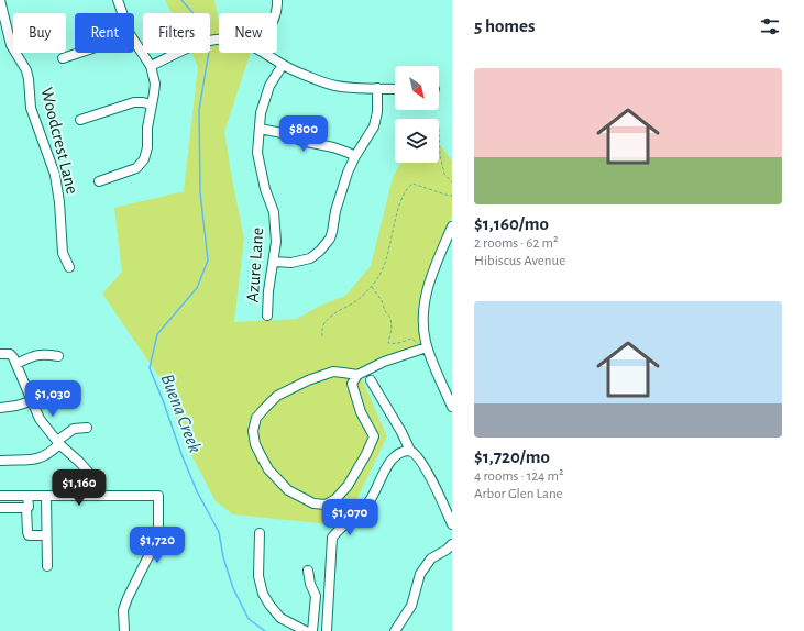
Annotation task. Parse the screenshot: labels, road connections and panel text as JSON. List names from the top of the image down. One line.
{"streets":{"street":["Woodcrest Lane","Azure Lane"]},"water":["Buena Creek"],"north":"bottom right","page":{"heading":"5 homes","chip":["Buy","Rent","Filters","New"],"list":[{"name":"$1,160/mo","note":"2 rooms · 62 m² · Hibiscus Avenue"},{"name":"$1,720/mo","note":"4 rooms · 124 m² · Arbor Glen Lane"}],"price":["$800","$1,030","$1,160","$1,070","$1,720"]}}
